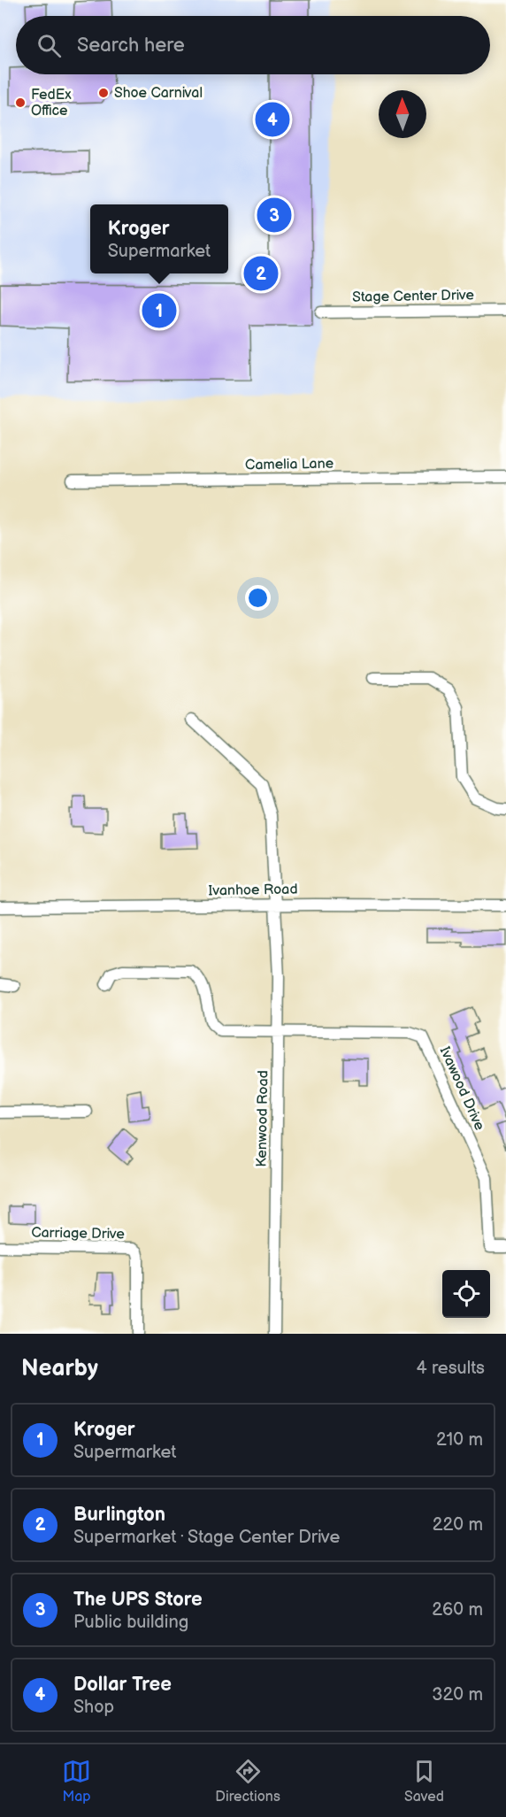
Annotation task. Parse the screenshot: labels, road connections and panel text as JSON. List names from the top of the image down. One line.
{"streets":{"street":["Stage Center Drive","Camelia Lane","Ivanhoe Road","Ivawood Drive","Kenwood Road","Carriage Drive"]},"crossings":[["Ivanhoe Road","Kenwood Road"],["Ivawood Drive","Kenwood Road"]],"places":["Shoe Carnival","FedEx Office"],"north":"top","page":{"search":"Search here","pins":["4","3","2","1"],"popup":["Kroger","Supermarket"],"heading":["Nearby","4 results"],"list":[{"mark":"1","name":"Kroger","note":"Supermarket","value":"210 m"},{"mark":"2","name":"Burlington","note":"Supermarket · Stage Center Drive","value":"220 m"},{"mark":"3","name":"The UPS Store","note":"Public building","value":"260 m"},{"mark":"4","name":"Dollar Tree","note":"Shop","value":"320 m"}],"nav":["Map","Directions","Saved"]}}
